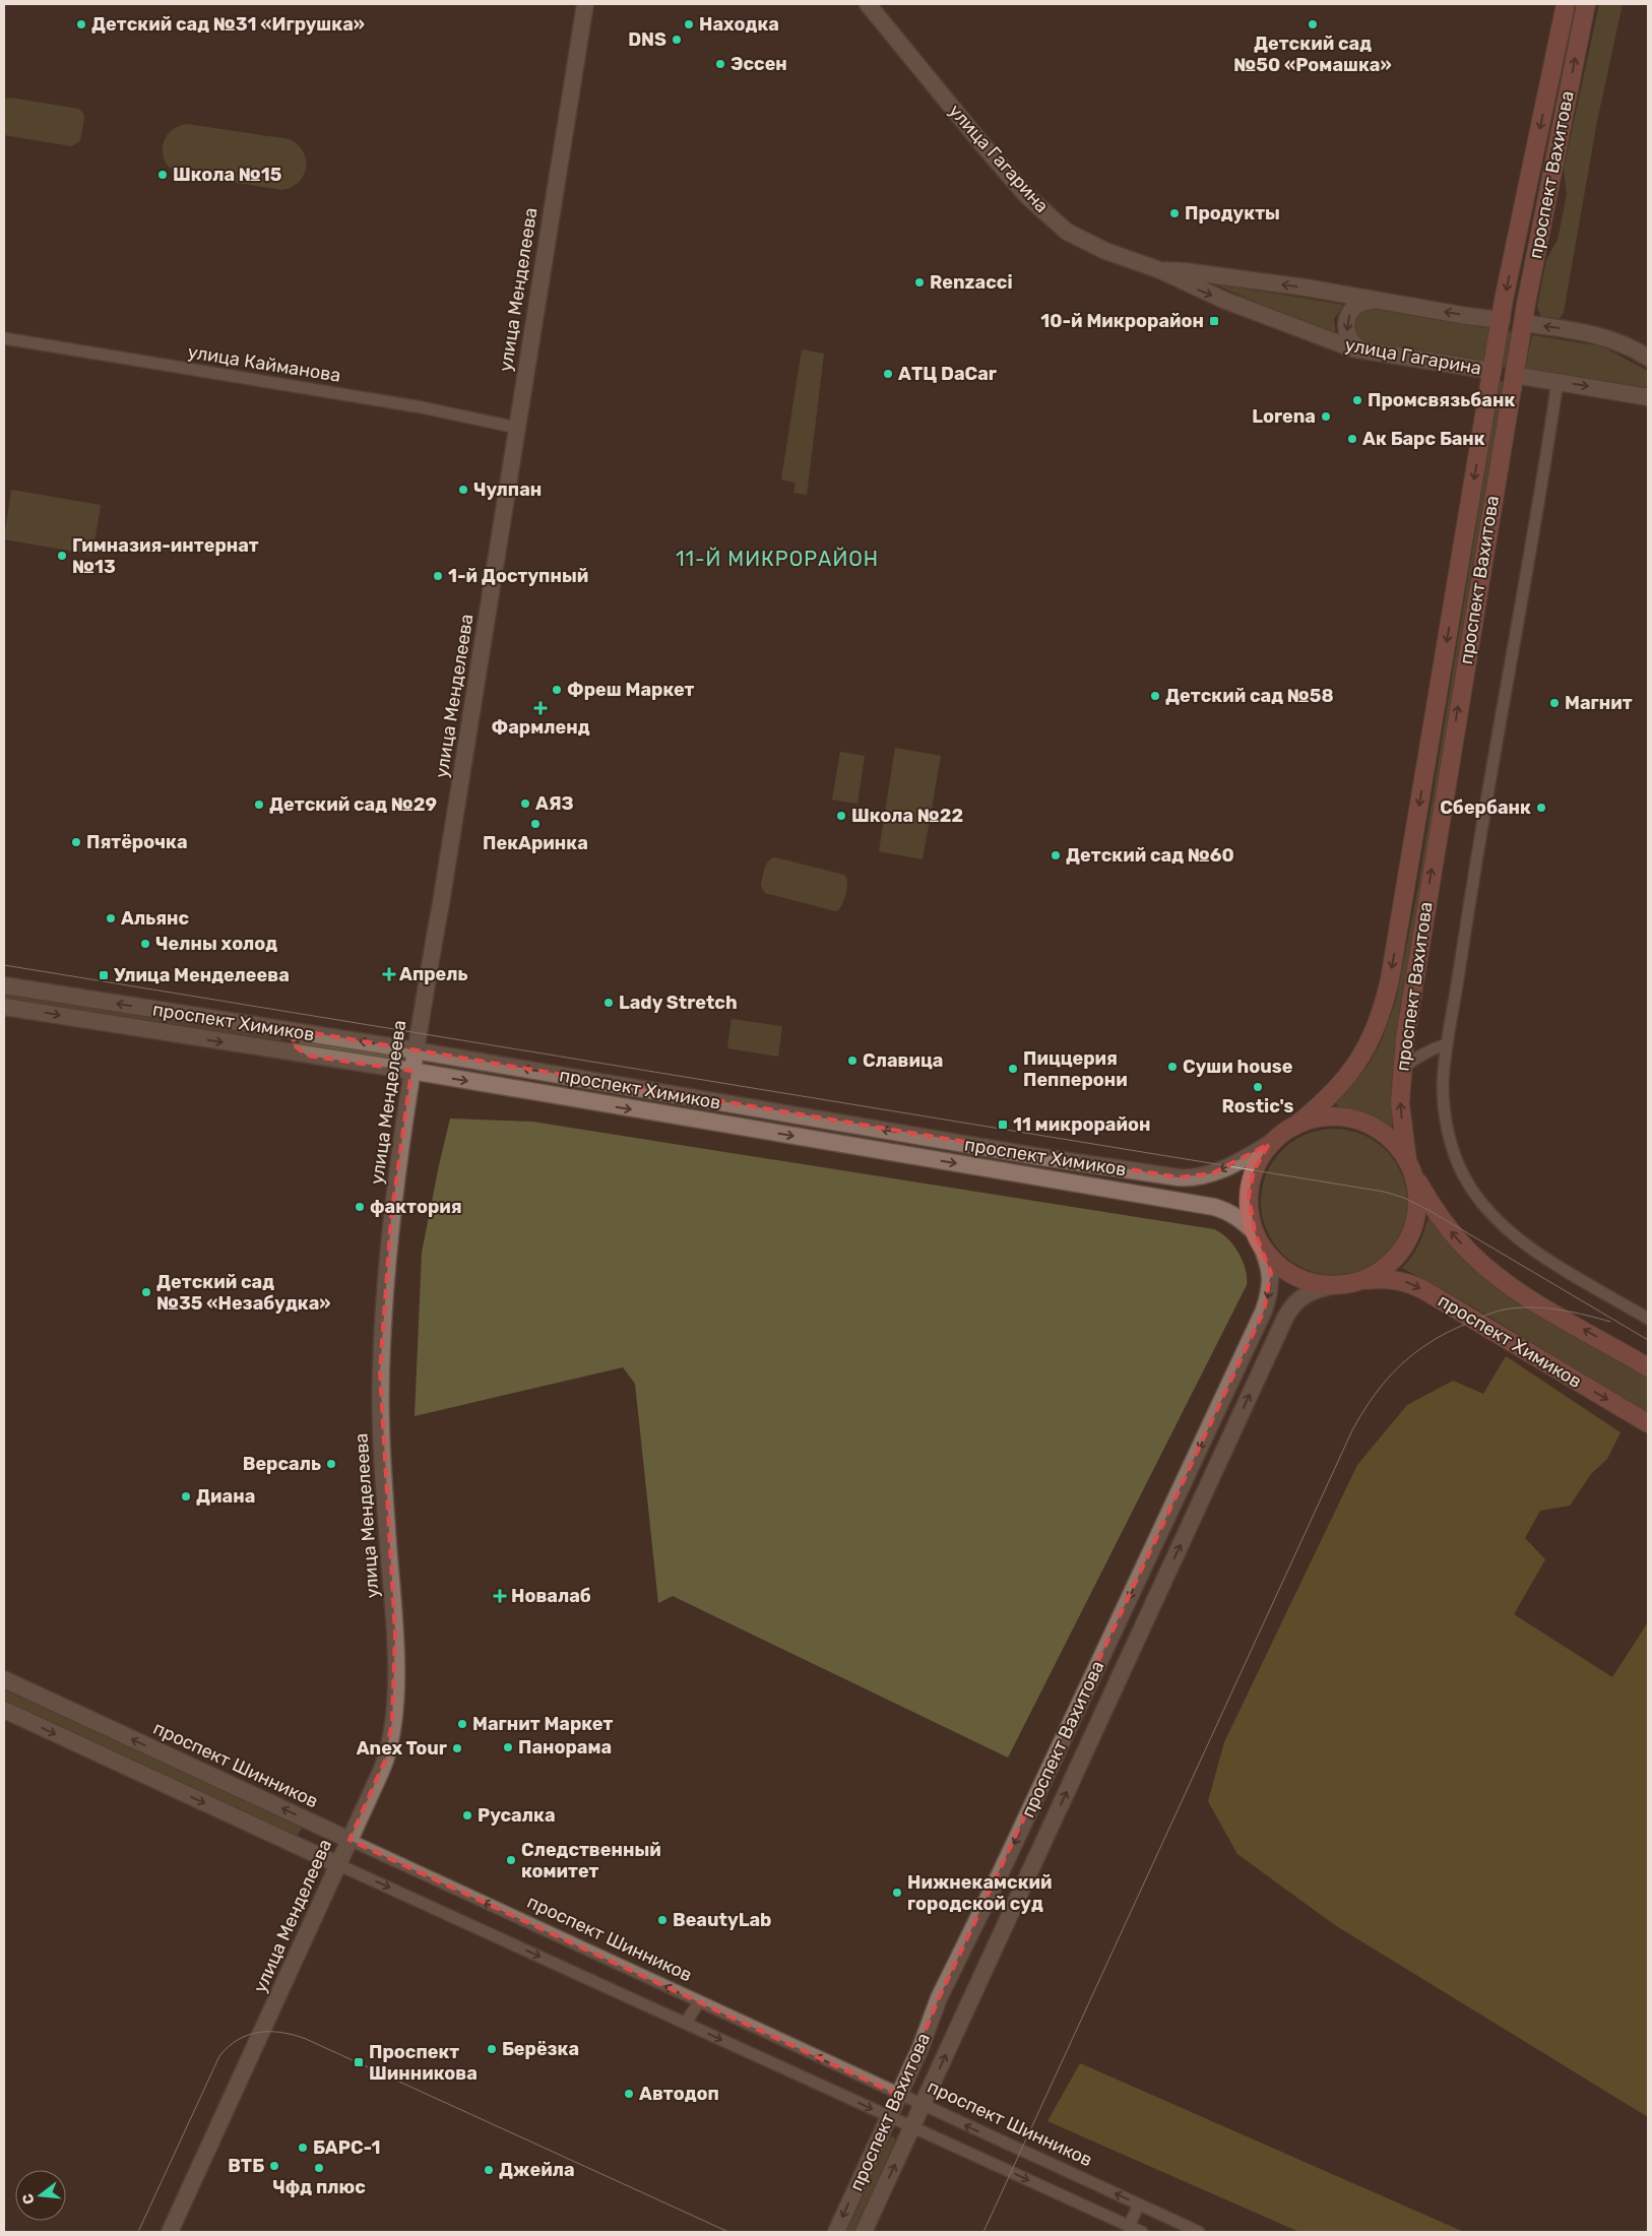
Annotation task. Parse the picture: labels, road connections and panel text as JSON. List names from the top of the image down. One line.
{"streets":{"main road":["улица Гагарина","проспект Вахитова","улица Менделеева","проспект Химиков","проспект Шинников"],"street":["улица Кайманова"]},"crossings":[["улица Гагарина","проспект Вахитова"],["проспект Вахитова","проспект Химиков"],["проспект Вахитова","проспект Шинников"],["улица Менделеева","улица Кайманова"],["улица Менделеева","проспект Химиков"],["улица Менделеева","проспект Шинников"]],"one_way":["проспект Шинников"],"districts":["11-Й МИКРОРАЙОН"],"places":{"other":["Детский сад №31 «Игрушка»","Находка","Детский сад №50 «Ромашка»","DNS","Эссен","Школа №15","Продукты","Renzacci","АТЦ DaСar","Промсвязьбанк","Lorena","Ак Барс Банк","Чулпан","Гимназия-интернат №13","1-й Доступный","Фреш Маркет","Детский сад №58","Магнит","АЯЗ","Детский сад №29","Сбербанк","Школа №22","ПекАринка","Пятёрочка","Детский сад №60","Альянс","Челны холод","Lady Stretch","Славица","Суши house","Пиццерия Пепперони","Rostic's","фактория","Детский сад №35 «Незабудка»","Версаль","Диана","Магнит Маркет","Панорама","Anex Tour","Русалка","Следственный комитет","Нижнекамский городской суд","BeautyLab","Берёзка","Автодоп","БАРС-1","ВТБ","Чфд плюс","Джейла"],"transit":["10-й Микрорайон","Улица Менделеева","11 микрорайон","Проспект Шинникова"],"health":["Фармленд","Апрель","Новалаб"]},"north":"left"}
